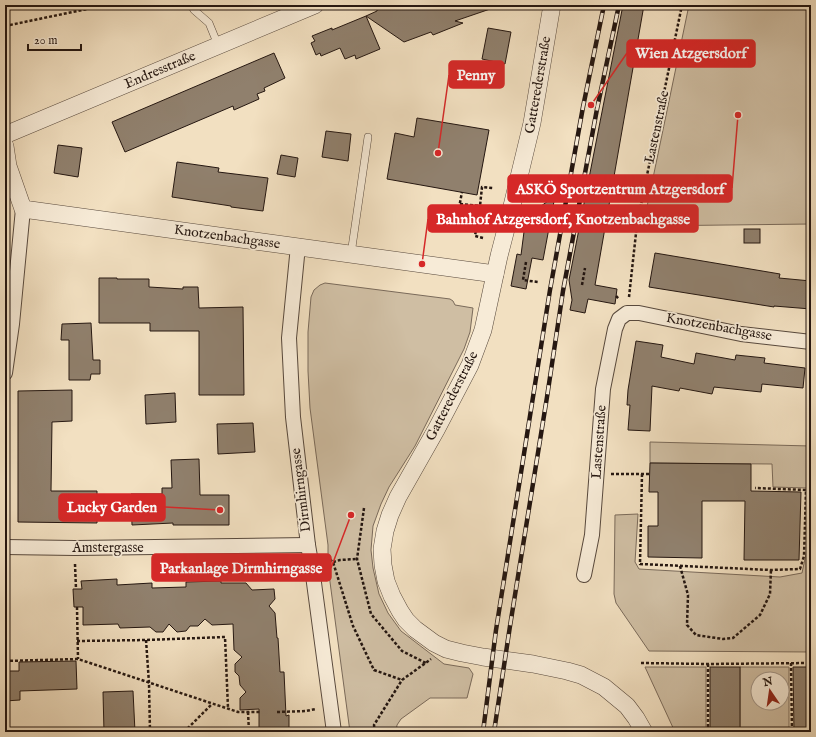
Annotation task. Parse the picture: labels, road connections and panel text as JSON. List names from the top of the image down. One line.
{"streets":{"street":["Endresstraße","Gatterederstraße","Lastenstraße","Knotzenbachgasse","Dirmhirngasse","Amstergasse"]},"crossings":[["Gatterederstraße","Knotzenbachgasse"],["Lastenstraße","Knotzenbachgasse"],["Knotzenbachgasse","Dirmhirngasse"],["Dirmhirngasse","Amstergasse"]],"places":["Wien Atzgersdorf","ASKÖ Sportzentrum Atzgersdorf","Penny","Bahnhof Atzgersdorf, Knotzenbachgasse","Lucky Garden","Parkanlage Dirmhirngasse"],"scale_bar":"20 m","north":"top"}
